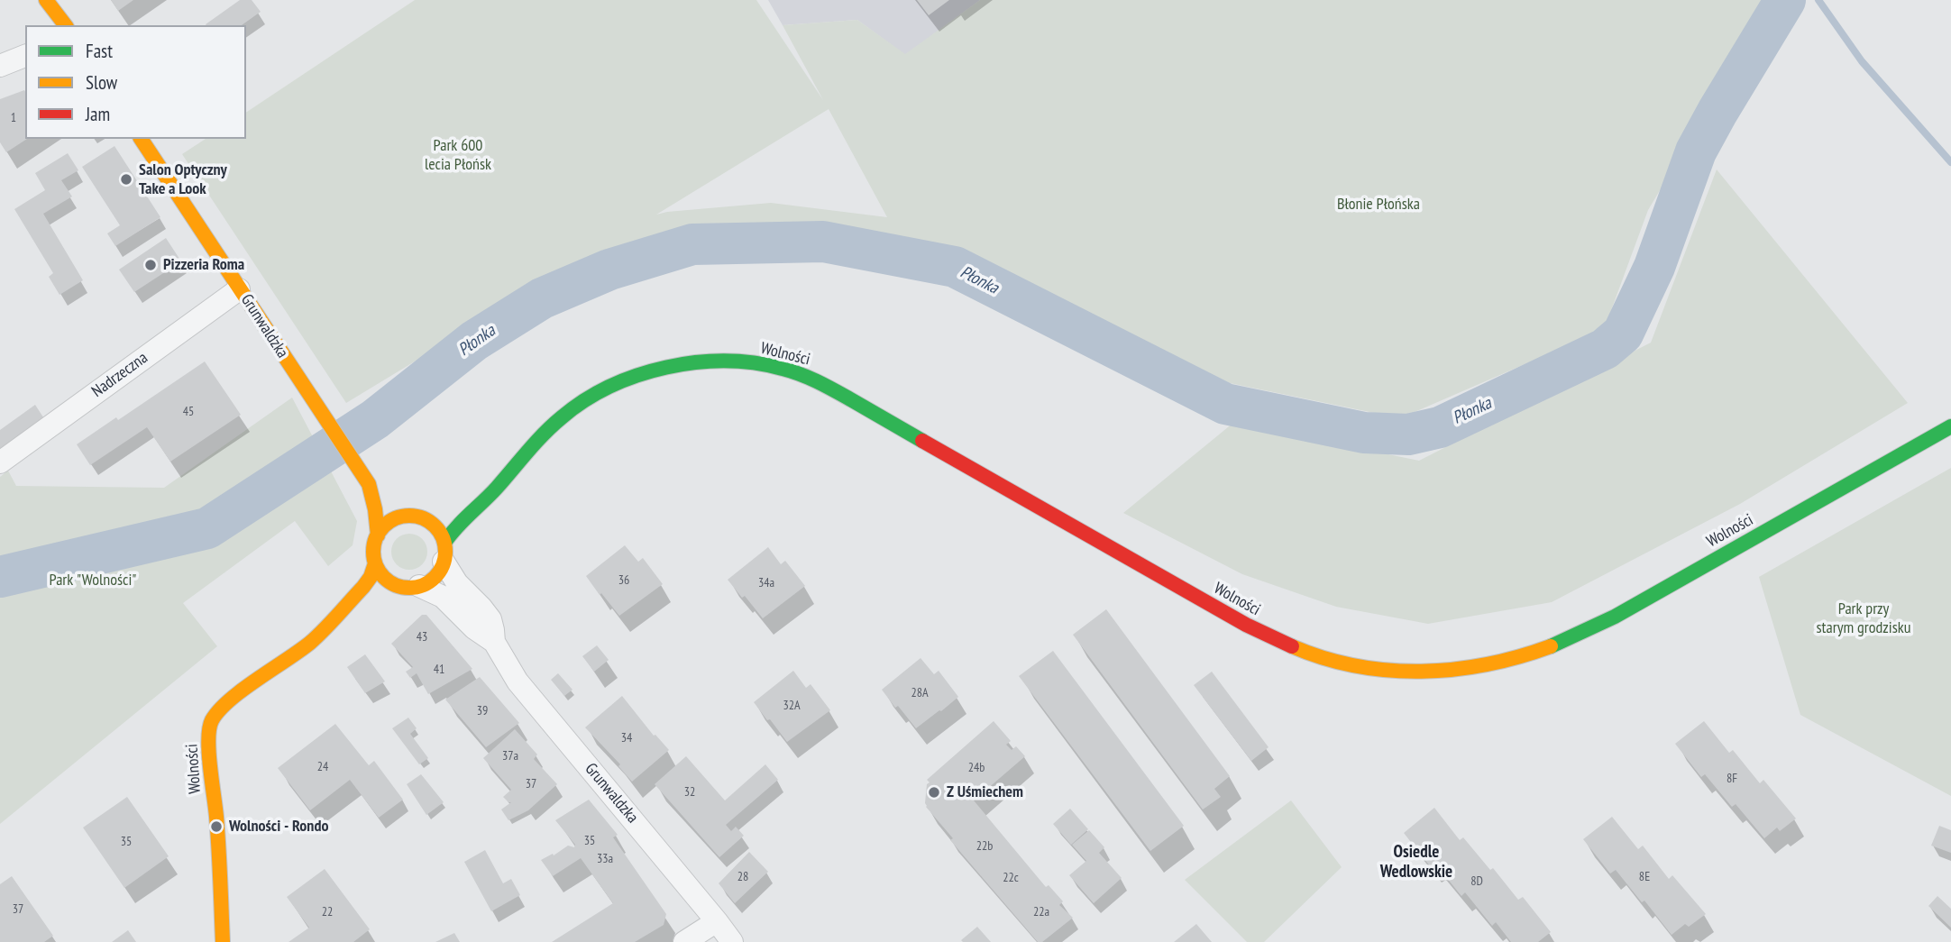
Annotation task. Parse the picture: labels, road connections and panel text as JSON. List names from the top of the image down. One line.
{"streets":{"street":["Grunwaldzka","Wolności","Nadrzeczna"]},"crossings":[["Grunwaldzka","Wolności"],["Grunwaldzka","Nadrzeczna"]],"districts":["Osiedle Wedlowskie"],"water":["Płonka"],"parks":["Park 600 lecia Płońsk","Błonie Płońska","Park \"Wolności\"","Park przy starym grodzisku"],"places":["Salon Optyczny Take a Look","Pizzeria Roma","Z Uśmiechem","Wolności - Rondo"],"house_numbers":["1","45","36","34a","43","41","28A","32A","39","34","37a","24","24b","8F","37","32","35","35","22b","33a","28","8E","22c","8D","37","22","22a"],"legend":["Fast","Slow","Jam"]}
